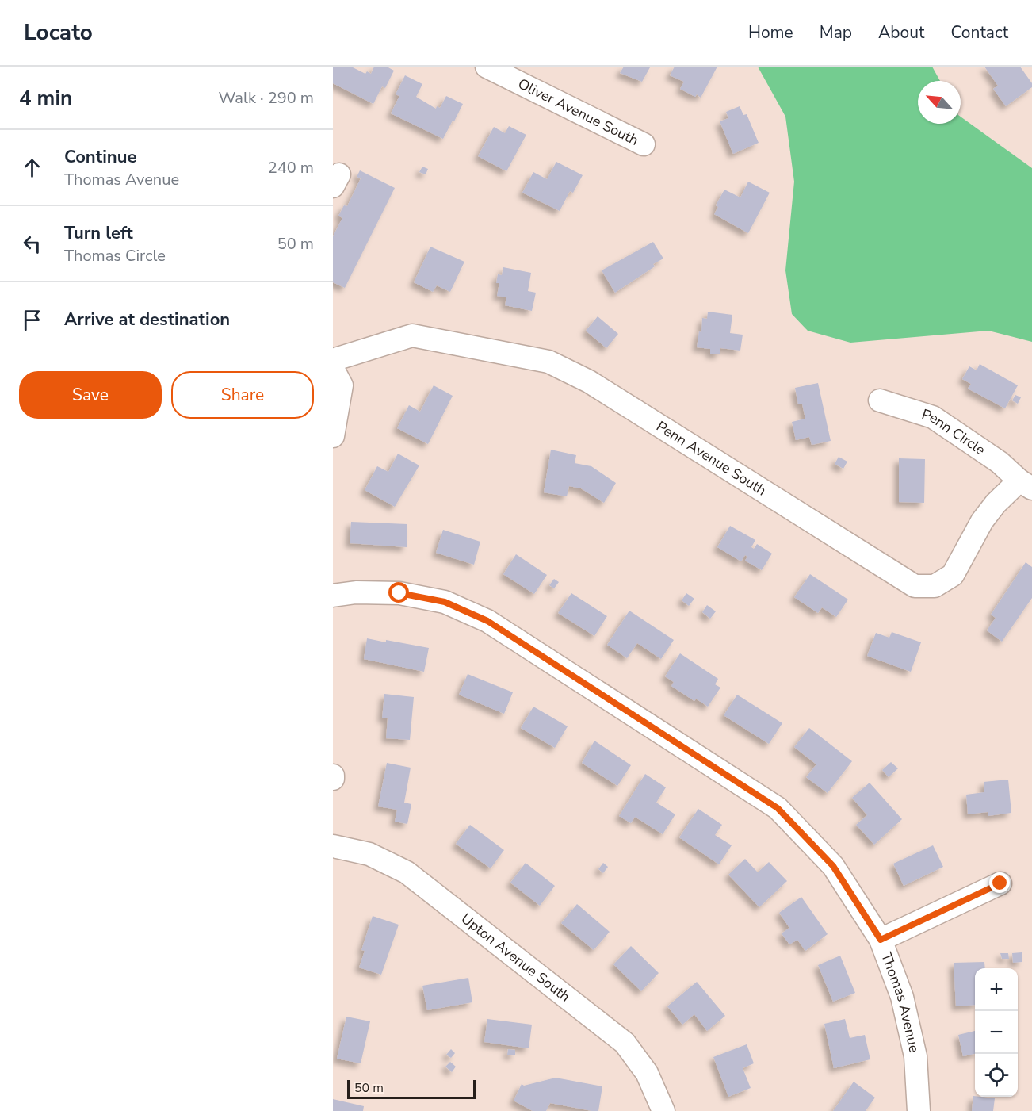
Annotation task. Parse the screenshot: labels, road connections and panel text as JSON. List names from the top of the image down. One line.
{"streets":{"street":["Oliver Avenue South","Penn Circle","Penn Avenue South","Upton Avenue South","Thomas Avenue"]},"crossings":[["Penn Circle","Penn Avenue South"]],"scale_bar":"50 m","north":"top left","page":{"header":"Locato","nav":["Home","Map","About","Contact"],"heading":["4 min","Walk · 290 m"],"list":[["Continue","Thomas Avenue","240 m"],["Turn left","Thomas Circle","50 m"],"Arrive at destination"],"buttons":["Save","Share"],"map_buttons":["+","−"],"scale":"50 m"}}
